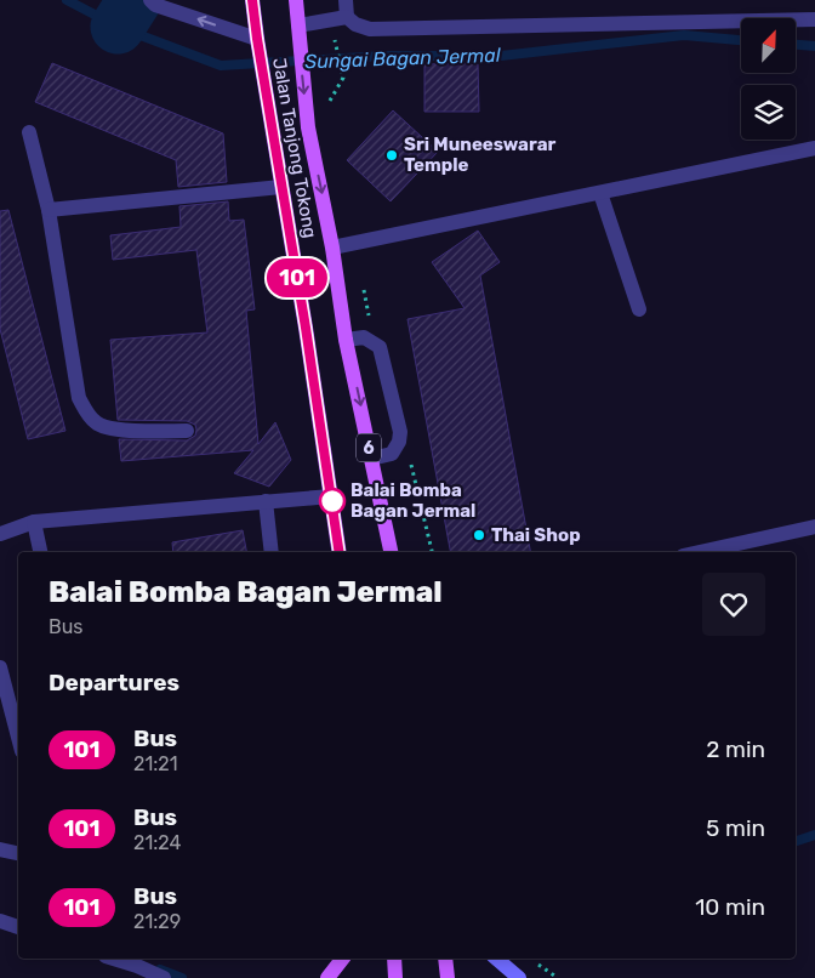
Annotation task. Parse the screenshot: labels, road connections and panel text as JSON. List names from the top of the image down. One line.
{"streets":{"main road":["Jalan Tanjong Tokong","6"]},"crossings":[["Jalan Tanjong Tokong","6"]],"water":["Sungai Bagan Jermal"],"places":["Sri Muneeswarar Temple","Balai Bomba Bagan Jermal","Thai Shop"],"lines":["bus line 101"],"north":"top right","page":{"on_map":"101","heading":[["Balai Bomba Bagan Jermal","Bus"],"Departures"],"list":[{"mark":"101","name":"Bus","note":"21:21","value":"2 min"},{"mark":"101","name":"Bus","note":"21:24","value":"5 min"},{"mark":"101","name":"Bus","note":"21:29","value":"10 min"}]}}
